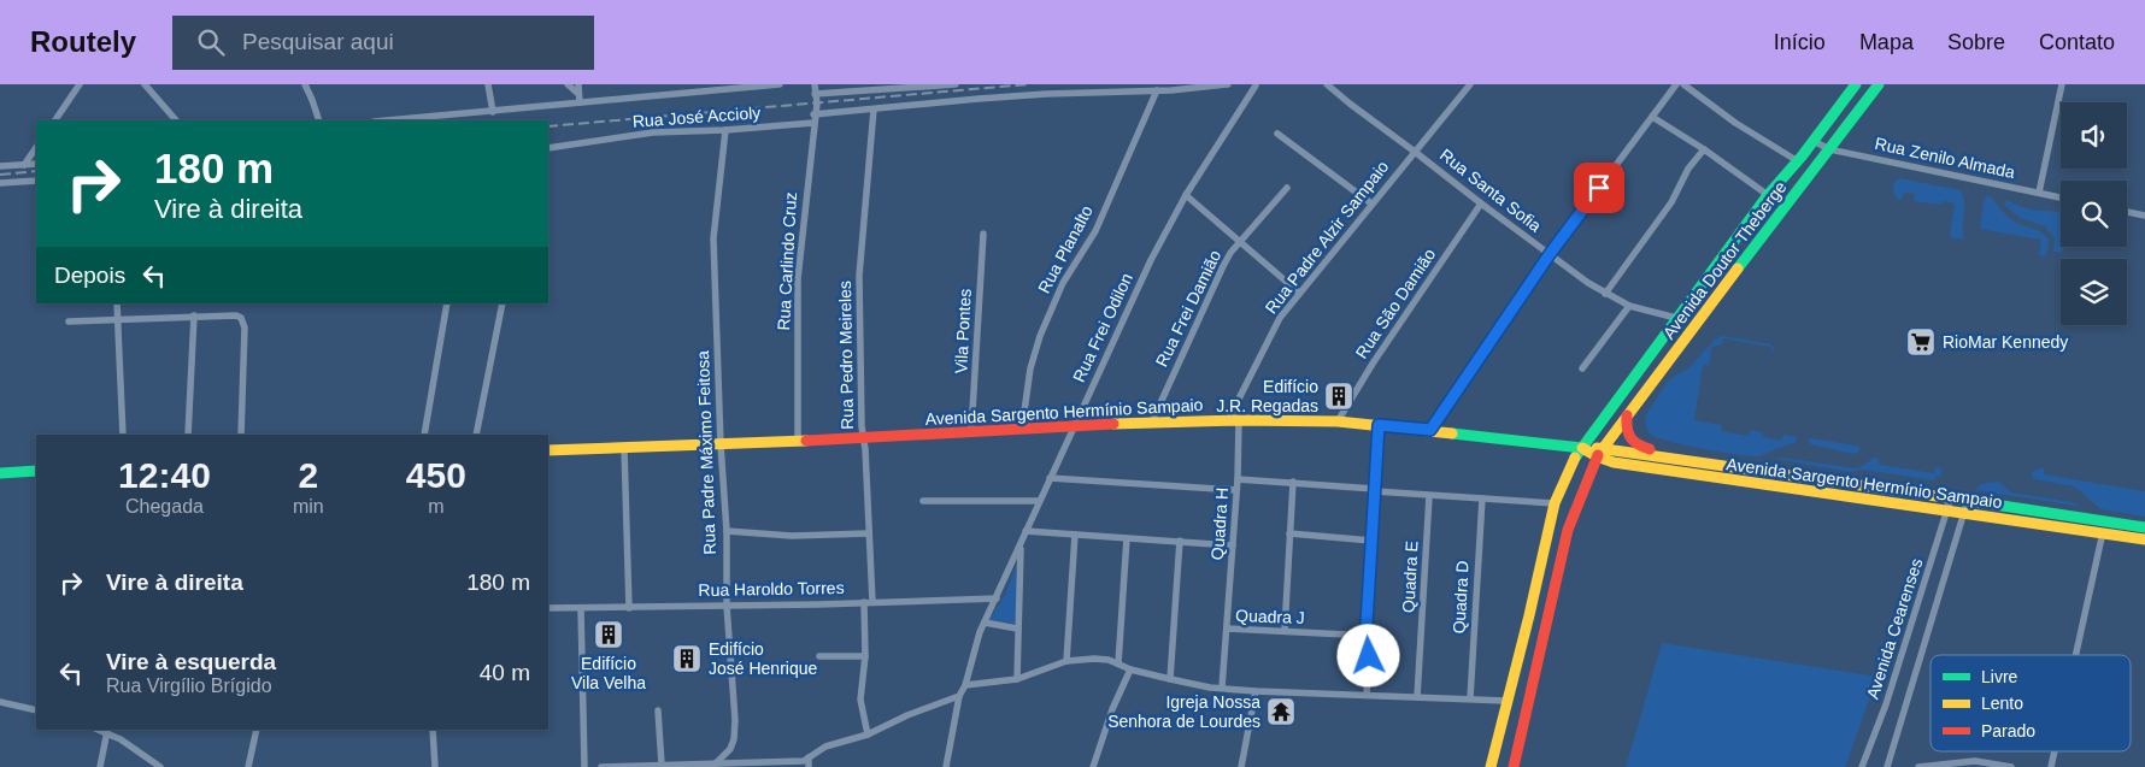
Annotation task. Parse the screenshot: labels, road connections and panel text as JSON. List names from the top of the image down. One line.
{"streets":{"main road":["Avenida Doutor Theberge","Avenida Sargento Hermínio Sampaio"],"street":["Rua José Accioly","Rua Zenilo Almada","Rua Santa Sofia","Rua Padre Alzir Sampaio","Rua Planalto","Rua Carlindo Cruz","Rua São Damião","Rua Frei Damião","Rua Frei Odilon","Vila Pontes","Rua Pedro Meireles","Rua Padre Máximo Feitosa","Quadra H","Quadra E","Rua Haroldo Torres","Quadra D","Quadra J","Avenida Cearenses"]},"crossings":[["Rua José Accioly","Rua Carlindo Cruz"],["Rua José Accioly","Rua Padre Máximo Feitosa"],["Rua Zenilo Almada","Avenida Doutor Theberge"],["Rua Santa Sofia","Rua Padre Alzir Sampaio"],["Rua Santa Sofia","Avenida Doutor Theberge"],["Rua Santa Sofia","Rua São Damião"],["Rua Padre Alzir Sampaio","Avenida Sargento Hermínio Sampaio"],["Rua Planalto","Avenida Sargento Hermínio Sampaio"],["Avenida Doutor Theberge","Avenida Sargento Hermínio Sampaio"],["Rua Carlindo Cruz","Avenida Sargento Hermínio Sampaio"],["Rua São Damião","Avenida Sargento Hermínio Sampaio"],["Rua Frei Damião","Avenida Sargento Hermínio Sampaio"],["Rua Frei Odilon","Avenida Sargento Hermínio Sampaio"],["Rua Frei Odilon","Rua Haroldo Torres"],["Vila Pontes","Avenida Sargento Hermínio Sampaio"],["Rua Pedro Meireles","Avenida Sargento Hermínio Sampaio"],["Rua Pedro Meireles","Rua Haroldo Torres"],["Avenida Sargento Hermínio Sampaio","Rua Padre Máximo Feitosa"],["Avenida Sargento Hermínio Sampaio","Quadra H"],["Avenida Sargento Hermínio Sampaio","Avenida Cearenses"],["Rua Padre Máximo Feitosa","Rua Haroldo Torres"],["Quadra H","Quadra J"]],"places":{"supermarket":["RioMar Kennedy"],"building":["Edifício J.R. Regadas","Edifício Vila Velha","Edifício José Henrique"],"temple":["Igreja Nossa Senhora de Lourdes"]},"legend":["Livre","Lento","Parado"],"page":{"header":"Routely","search":"Pesquisar aqui","nav":["Início","Mapa","Sobre","Contato"],"turn":["180 m","Vire à direita"],"then":"Depois","eta":["12:40","Chegada","2","min","450","m"],"list":[{"name":"Vire à direita","value":"180 m"},{"name":"Vire à esquerda","note":"Rua Virgílio Brígido","value":"40 m"}]}}
